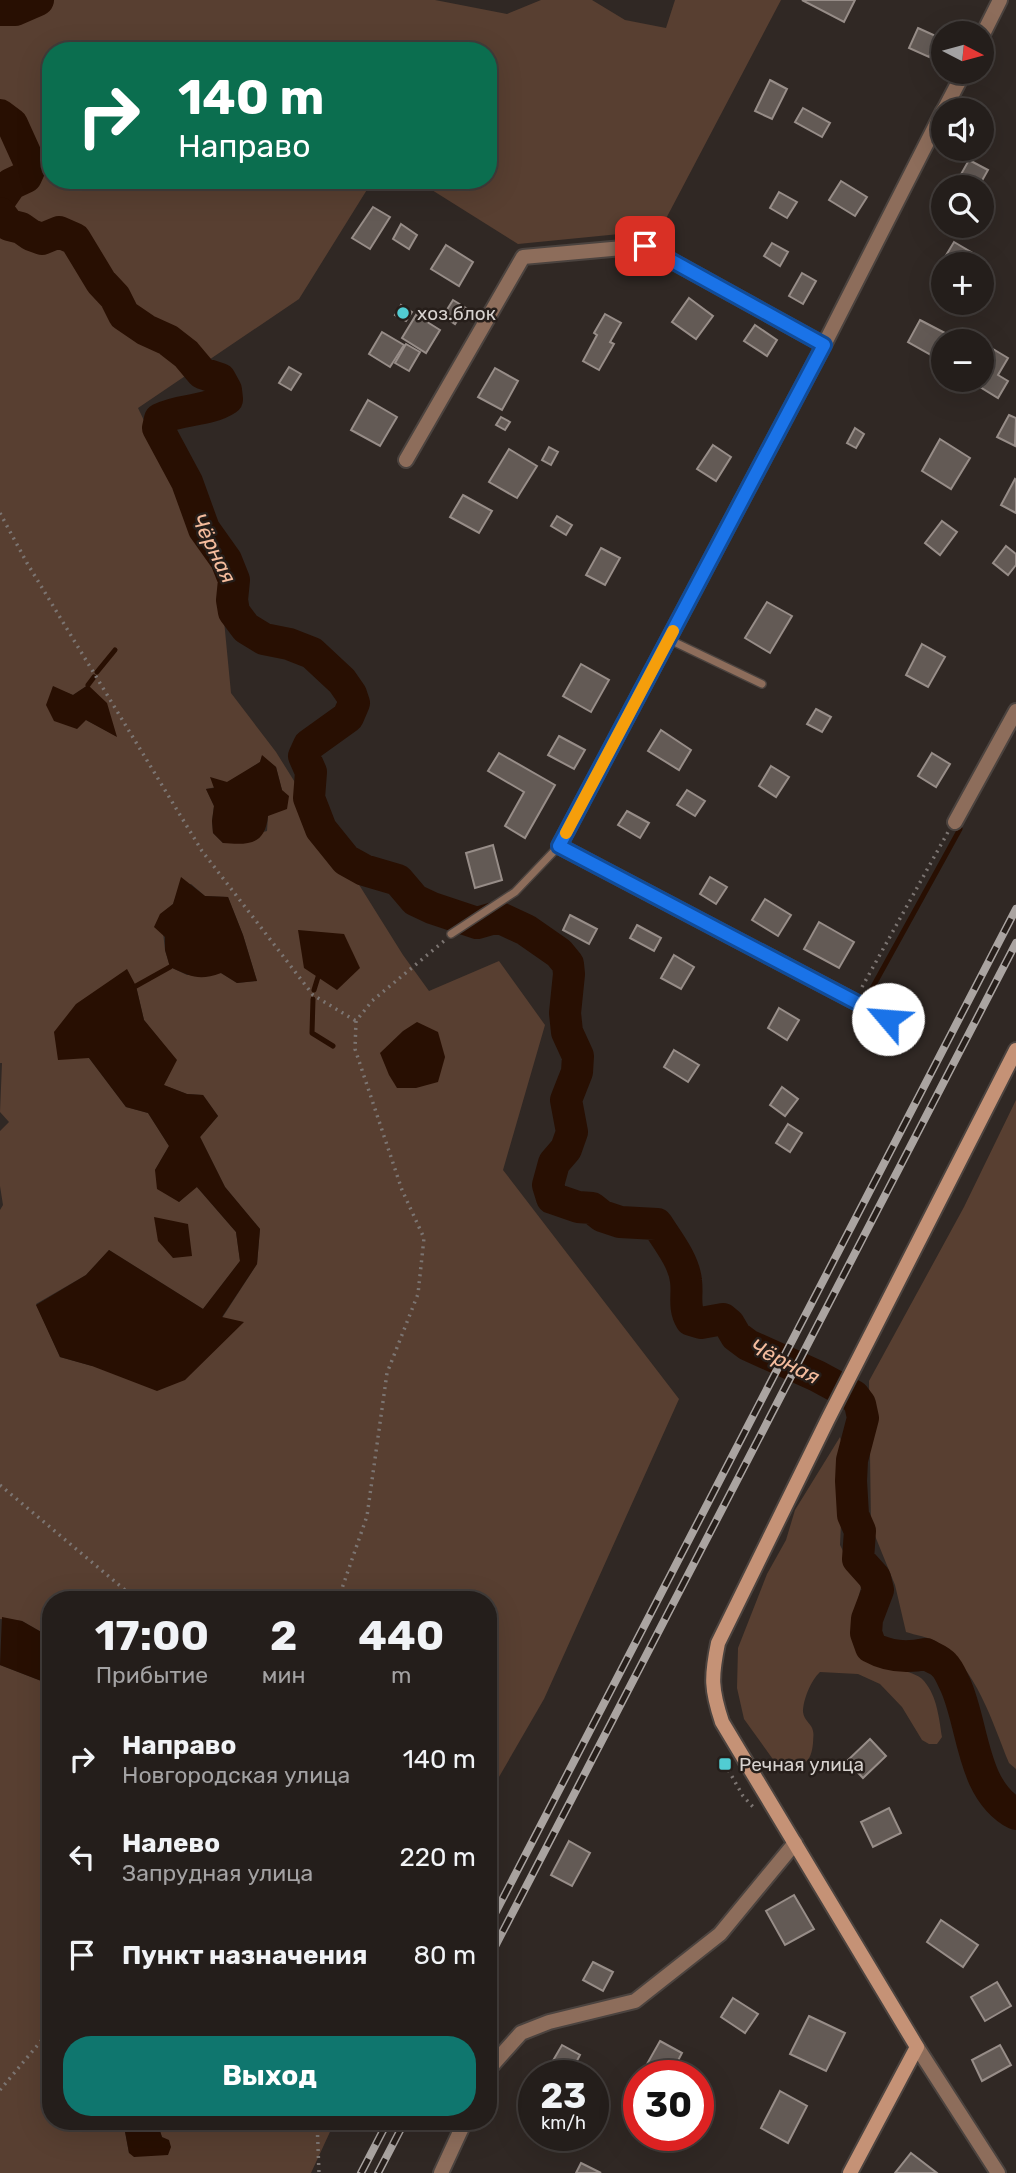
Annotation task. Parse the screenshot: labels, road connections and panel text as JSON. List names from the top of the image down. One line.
{"water":["Чёрная"],"places":{"other":["хоз.блок"],"transit":["Речная улица"]},"north":"right","page":{"map_buttons":["+","−"],"turn":["140 m","Направо"],"eta":["17:00","Прибытие","2","мин","440","m"],"list":[{"name":"Направо","note":"Новгородская улица","value":"140 m"},{"name":"Налево","note":"Запрудная улица","value":"220 m"},{"name":"Пункт назначения","value":"80 m"}],"buttons":"Выход","speed":"23 km/h","limit":"30"}}
